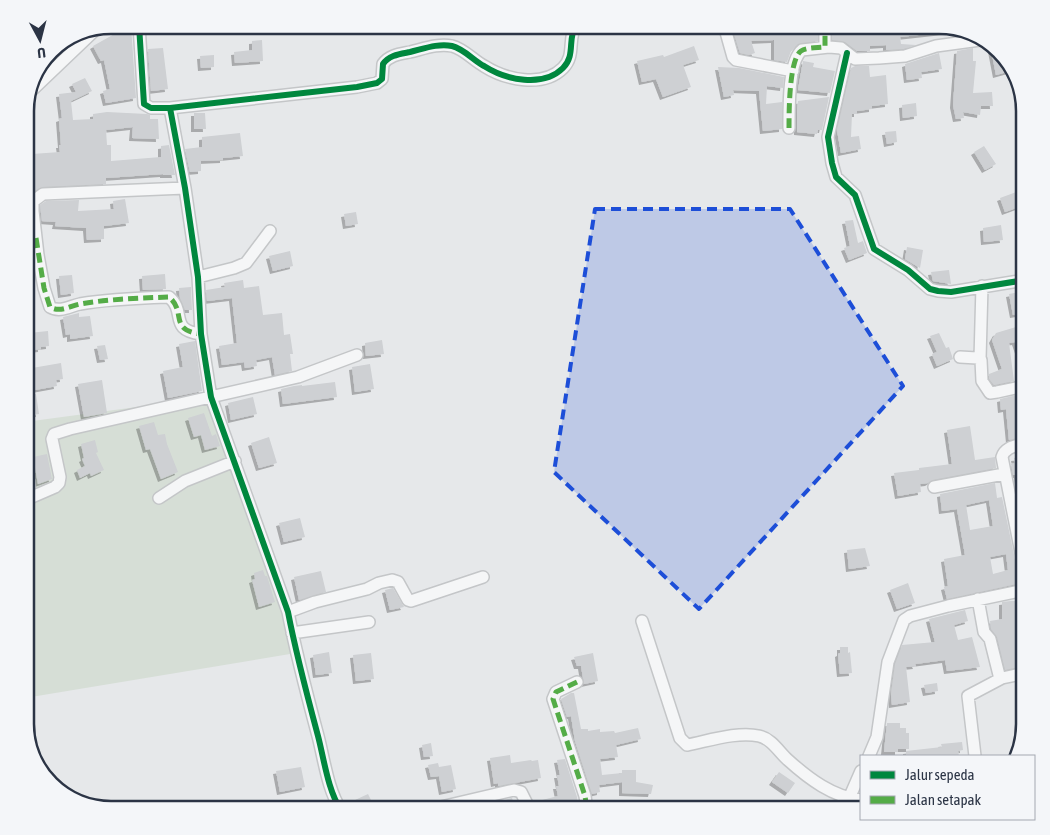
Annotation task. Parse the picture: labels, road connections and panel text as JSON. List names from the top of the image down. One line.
{"legend":["Jalur sepeda","Jalan setapak"],"north":"bottom"}
